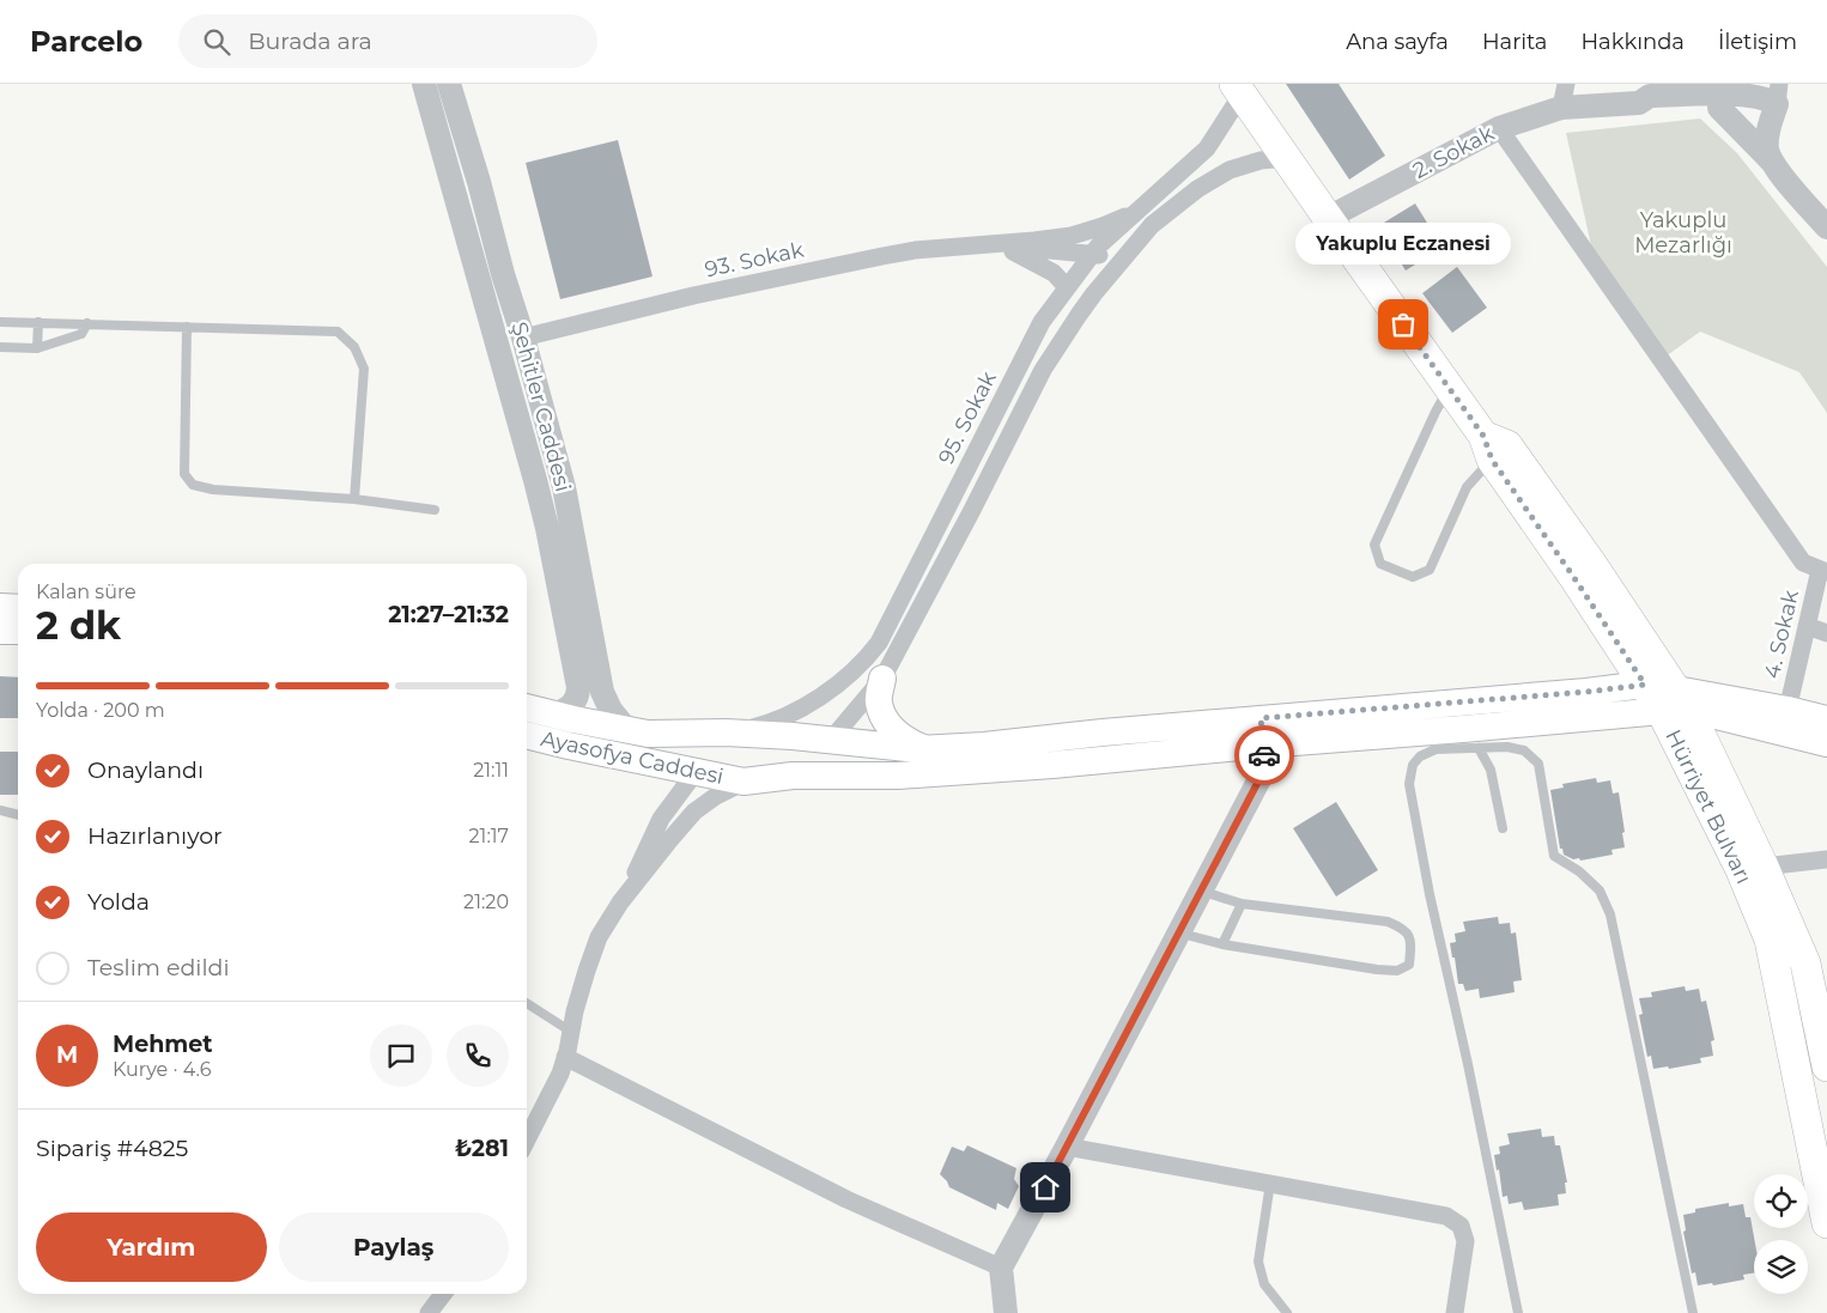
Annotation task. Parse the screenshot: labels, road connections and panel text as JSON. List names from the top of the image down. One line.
{"streets":{"main road":["Ayasofya Caddesi","Hürriyet Bulvarı"],"street":["2. Sokak","93. Sokak","Şehitler Caddesi","95. Sokak","4. Sokak"]},"crossings":[["2. Sokak","Hürriyet Bulvarı"],["93. Sokak","Şehitler Caddesi"],["95. Sokak","Hürriyet Bulvarı"]],"parks":["Yakuplu Mezarlığı"],"places":["Yakuplu Eczanesi"],"page":{"header":"Parcelo","search":"Burada ara","nav":["Ana sayfa","Harita","Hakkında","İletişim"],"bubble":"Yakuplu Eczanesi","heading":["2 dk","Kalan süre","21:27–21:32"],"panel":["Mehmet","Kurye · 4.6","Sipariş #4825","₺281"],"bar":"Yolda · 200 m","list":[["Onaylandı","21:11"],["Hazırlanıyor","21:17"],["Yolda","21:20"],"Teslim edildi"],"round":"M","buttons":["Yardım","Paylaş"]}}
